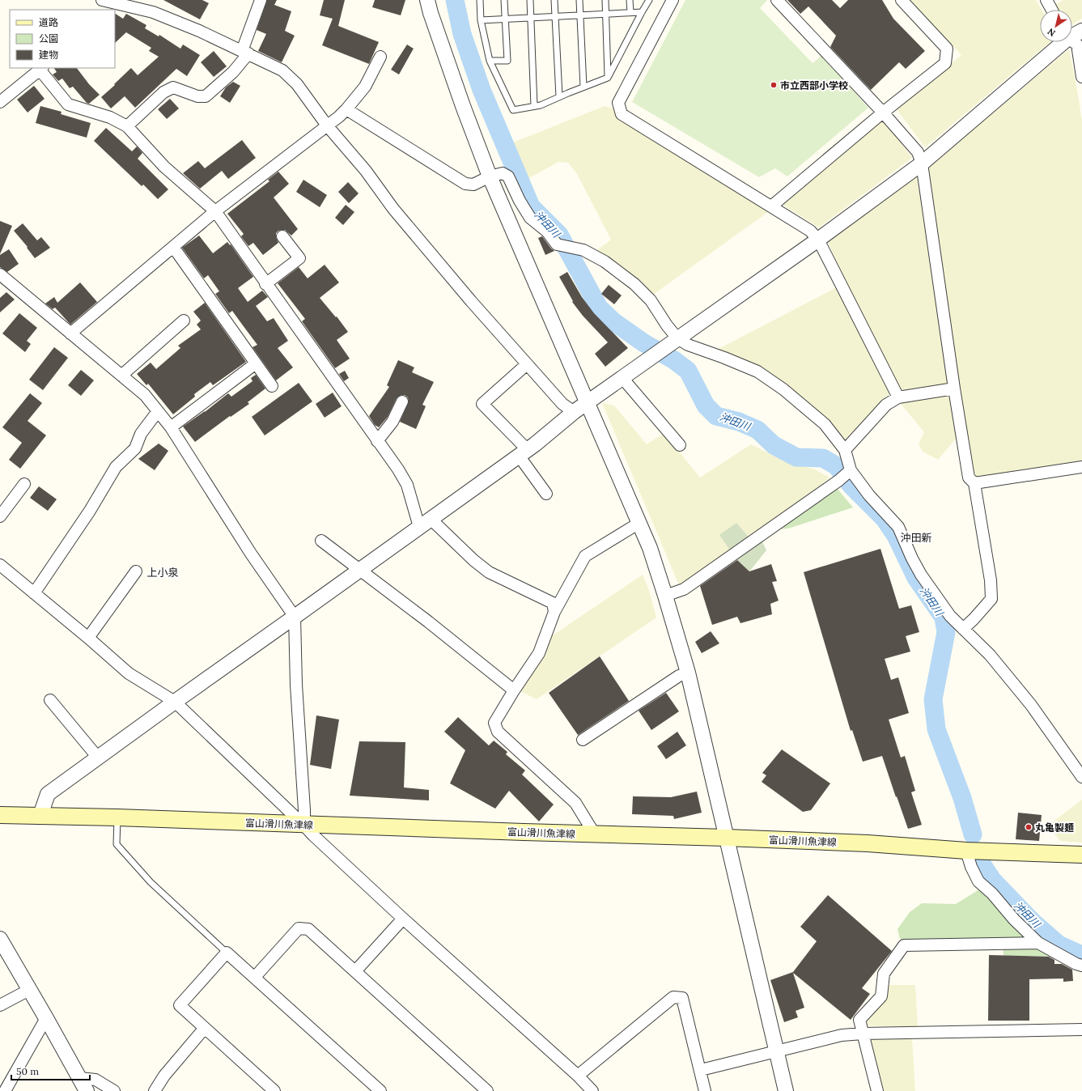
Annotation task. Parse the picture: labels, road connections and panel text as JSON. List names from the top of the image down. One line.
{"streets":{"main road":["富山滑川魚津線"]},"districts":["沖田新","上小泉"],"water":["沖田川"],"places":["市立西部小学校","丸亀製麺"],"legend":["道路","公園","建物"],"scale_bar":"50 m","north":"bottom left"}
